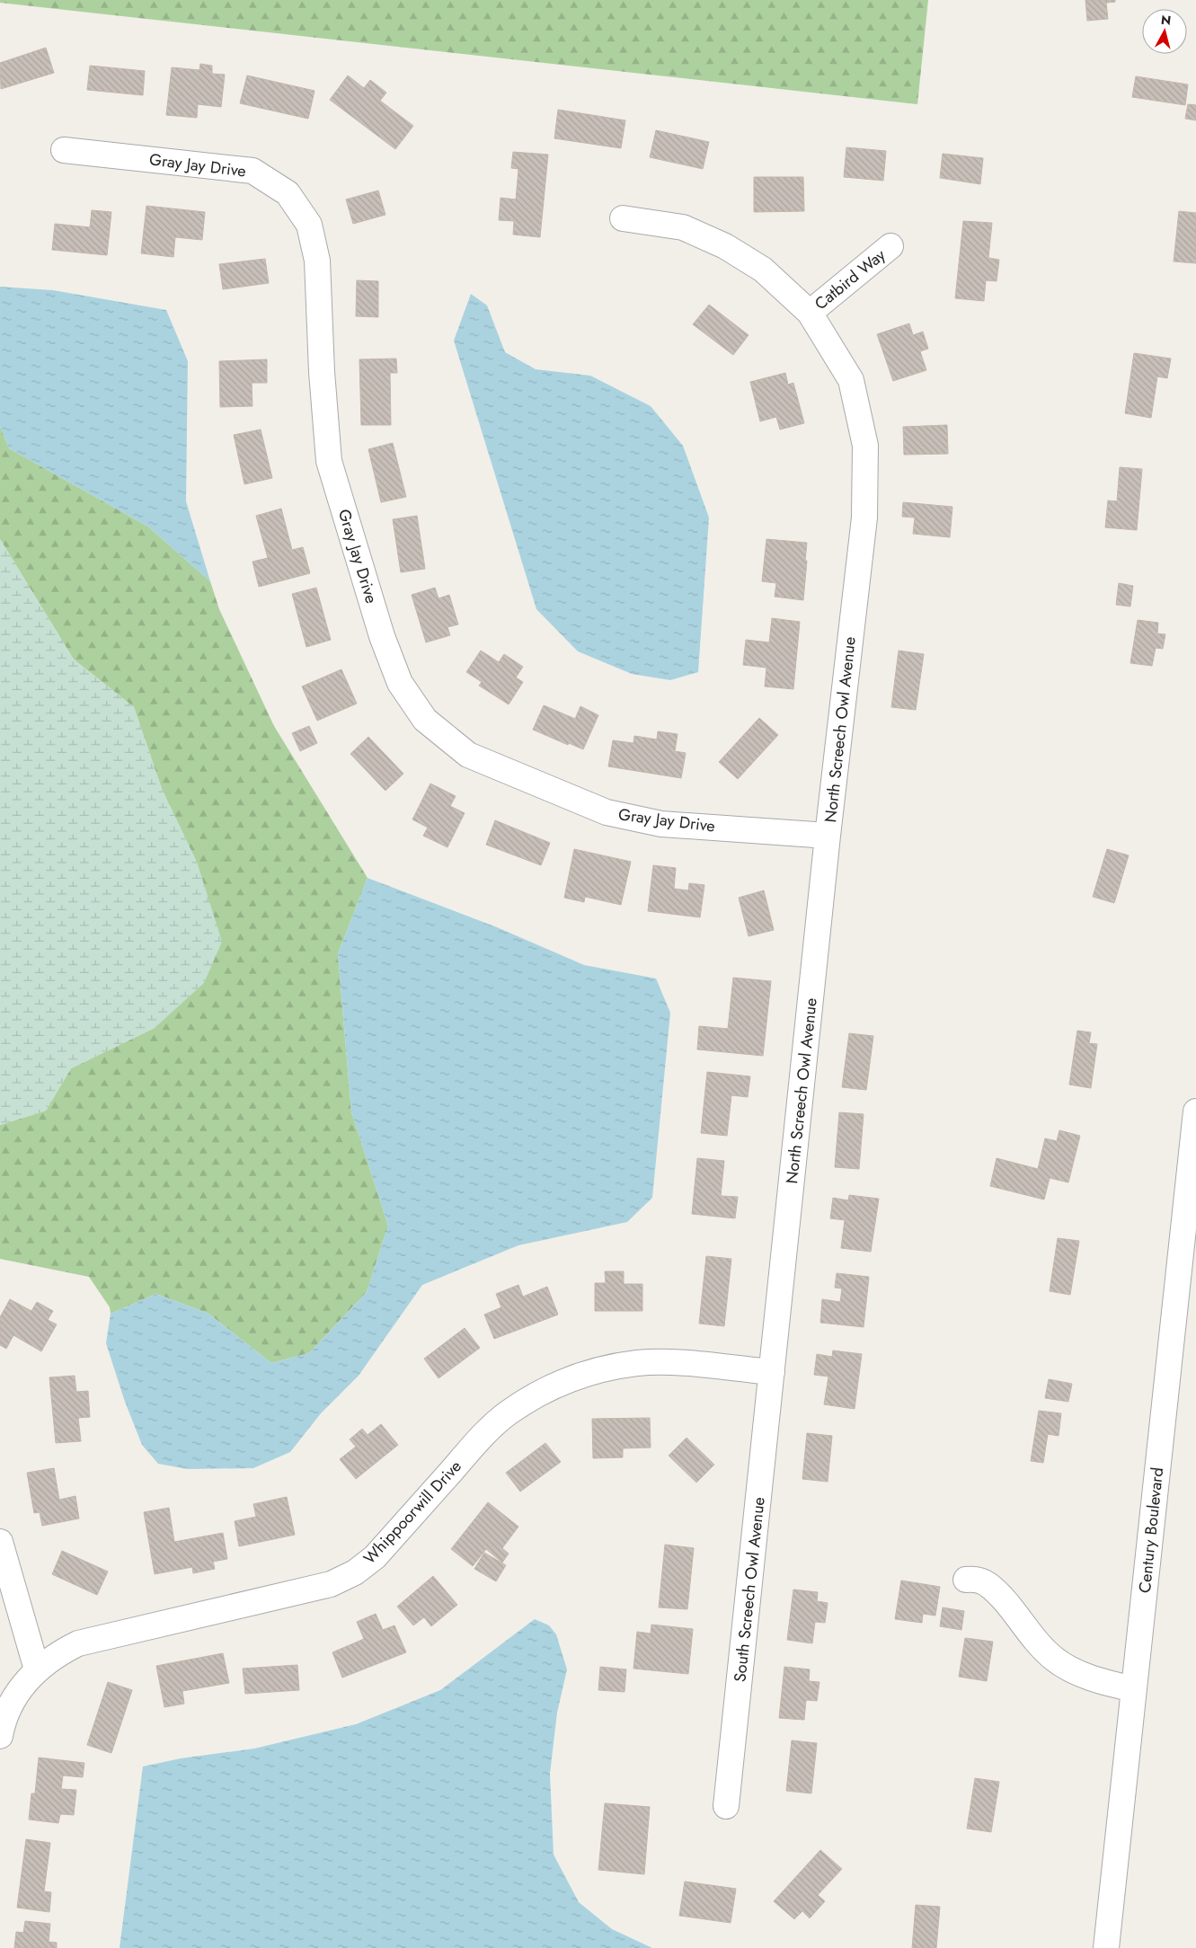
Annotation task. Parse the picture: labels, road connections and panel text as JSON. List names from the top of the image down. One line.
{"streets":{"street":["Gray Jay Drive","Catbird Way","North Screech Owl Avenue","Whippoorwill Drive","Century Boulevard","South Screech Owl Avenue"]},"crossings":[["Gray Jay Drive","North Screech Owl Avenue"],["Catbird Way","North Screech Owl Avenue"],["North Screech Owl Avenue","Whippoorwill Drive"],["North Screech Owl Avenue","South Screech Owl Avenue"],["Whippoorwill Drive","South Screech Owl Avenue"]],"north":"top"}
